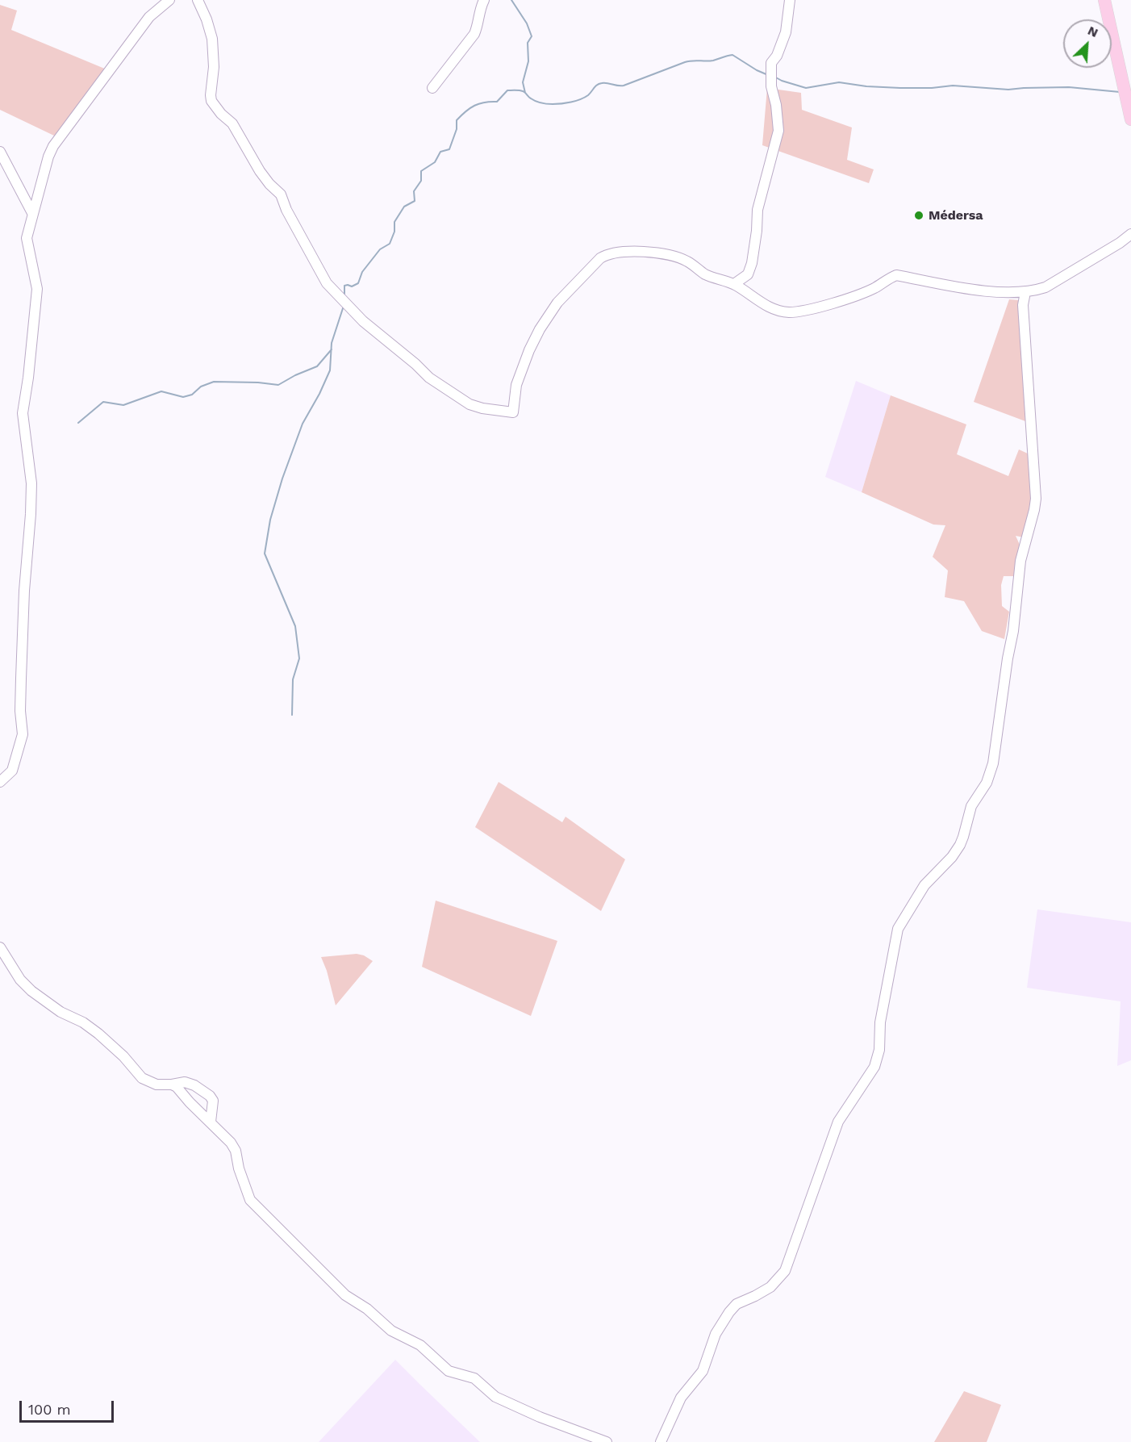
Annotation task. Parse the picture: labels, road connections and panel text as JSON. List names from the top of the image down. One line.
{"places":["Médersa"],"scale_bar":"100 m","north":"top right"}
